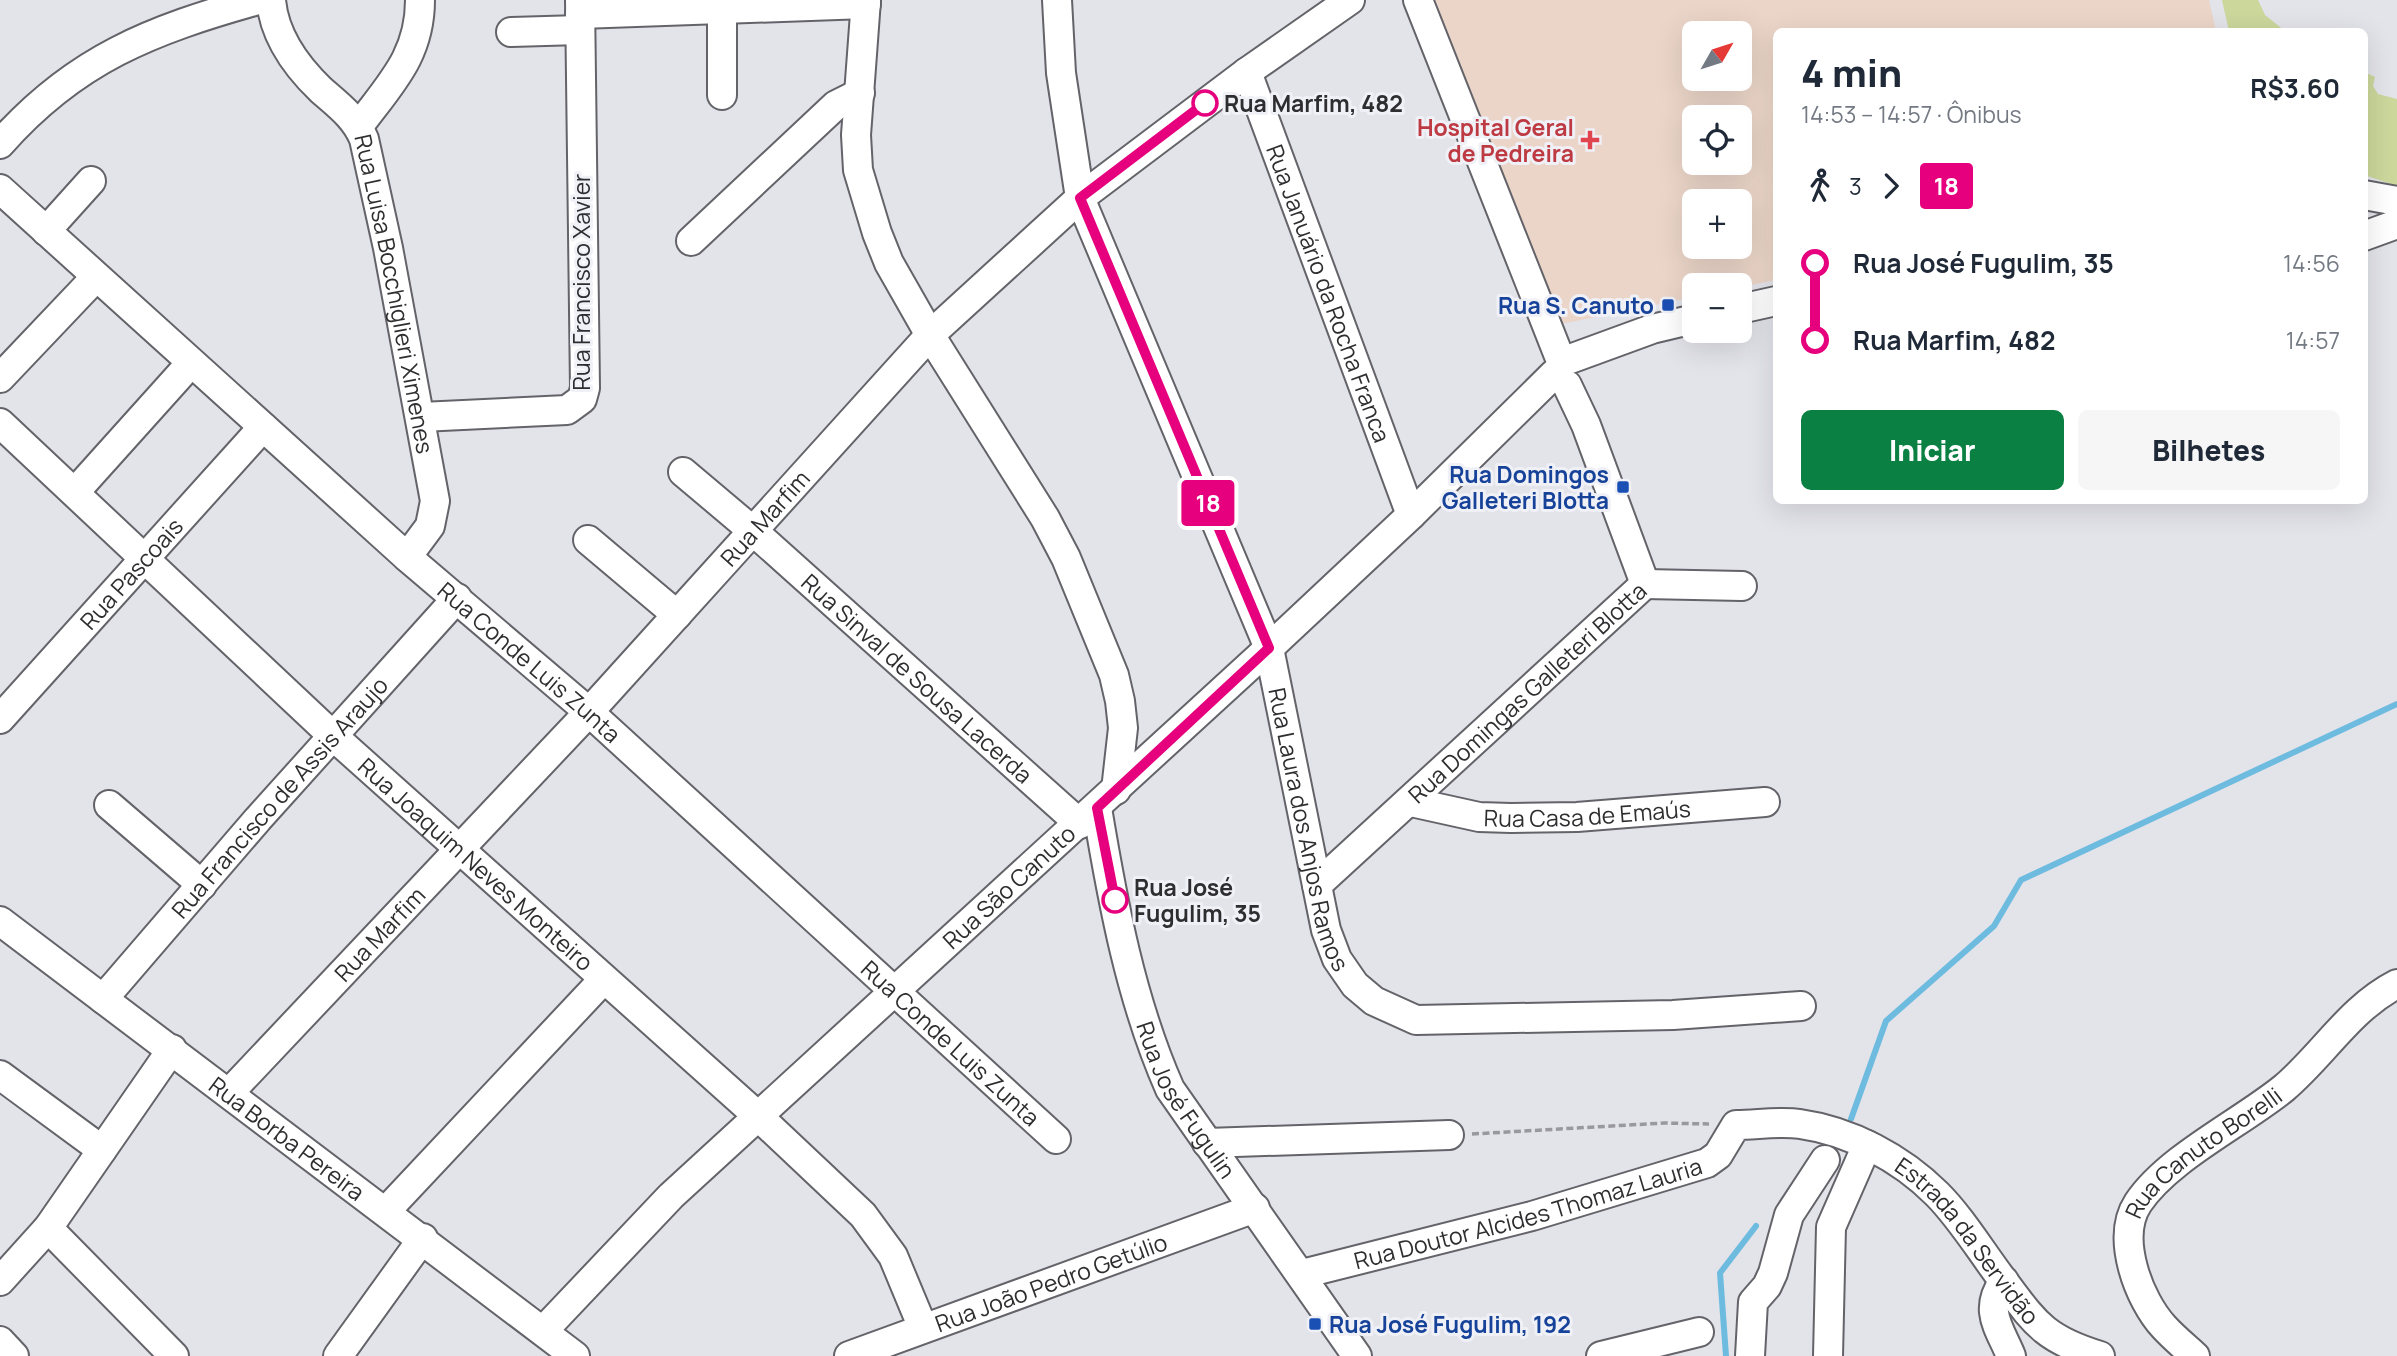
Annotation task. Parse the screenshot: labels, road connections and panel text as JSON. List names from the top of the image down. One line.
{"streets":{"street":["Rua Francisco Xavier","Rua Januário da Rocha Franca","Rua Luisa Bocchiglieri Ximenes","Rua Marfim","Rua Pascoais","Rua Conde Luis Zunta","Rua Sinval de Sousa Lacerda","Rua Domingas Galleteri Blotta","Rua Francisco de Assis Araujo","Rua Casa de Emaús","Rua Laura dos Anjos Ramos","Rua Joaquim Neves Monteiro","Rua São Canuto","Rua José Fugulin","Rua Borba Pereira","Rua Canuto Borelli","Rua Doutor Alcides Thomaz Lauria","Estrada da Servidão","Rua João Pedro Getúlio"]},"crossings":[["Rua Francisco Xavier","Rua Luisa Bocchiglieri Ximenes"],["Rua Januário da Rocha Franca","Rua Marfim"],["Rua Januário da Rocha Franca","Rua São Canuto"],["Rua Luisa Bocchiglieri Ximenes","Rua Conde Luis Zunta"],["Rua Marfim","Rua Conde Luis Zunta"],["Rua Marfim","Rua Sinval de Sousa Lacerda"],["Rua Marfim","Rua Laura dos Anjos Ramos"],["Rua Marfim","Rua Joaquim Neves Monteiro"],["Rua Marfim","Rua José Fugulin"],["Rua Marfim","Rua Borba Pereira"],["Rua Pascoais","Rua Conde Luis Zunta"],["Rua Pascoais","Rua Joaquim Neves Monteiro"],["Rua Conde Luis Zunta","Rua Francisco de Assis Araujo"],["Rua Conde Luis Zunta","Rua São Canuto"],["Rua Sinval de Sousa Lacerda","Rua São Canuto"],["Rua Sinval de Sousa Lacerda","Rua José Fugulin"],["Rua Domingas Galleteri Blotta","Rua Casa de Emaús"],["Rua Domingas Galleteri Blotta","Rua Laura dos Anjos Ramos"],["Rua Domingas Galleteri Blotta","Rua São Canuto"],["Rua Francisco de Assis Araujo","Rua Joaquim Neves Monteiro"],["Rua Francisco de Assis Araujo","Rua Borba Pereira"],["Rua Laura dos Anjos Ramos","Rua São Canuto"],["Rua Joaquim Neves Monteiro","Rua São Canuto"],["Rua Joaquim Neves Monteiro","Rua João Pedro Getúlio"],["Rua São Canuto","Rua José Fugulin"],["Rua São Canuto","Rua Borba Pereira"],["Rua José Fugulin","Rua Doutor Alcides Thomaz Lauria"],["Rua José Fugulin","Rua João Pedro Getúlio"],["Rua Doutor Alcides Thomaz Lauria","Estrada da Servidão"]],"places":{"other":["Rua Marfim, 482","Rua José Fugulim, 35"],"health":["Hospital Geral de Pedreira"],"transit":["Rua S. Canuto","Rua Domingos Galleteri Blotta","Rua José Fugulim, 192"]},"lines":["bus line 18"],"north":"top right","page":{"on_map":"18","map_buttons":["+","−"],"heading":["4 min","14:53 – 14:57 · Ônibus","R$3.60"],"legs":["3","18"],"list":[{"name":"Rua José Fugulim, 35","value":"14:56"},{"name":"Rua Marfim, 482","value":"14:57"}],"buttons":["Iniciar","Bilhetes"]}}
